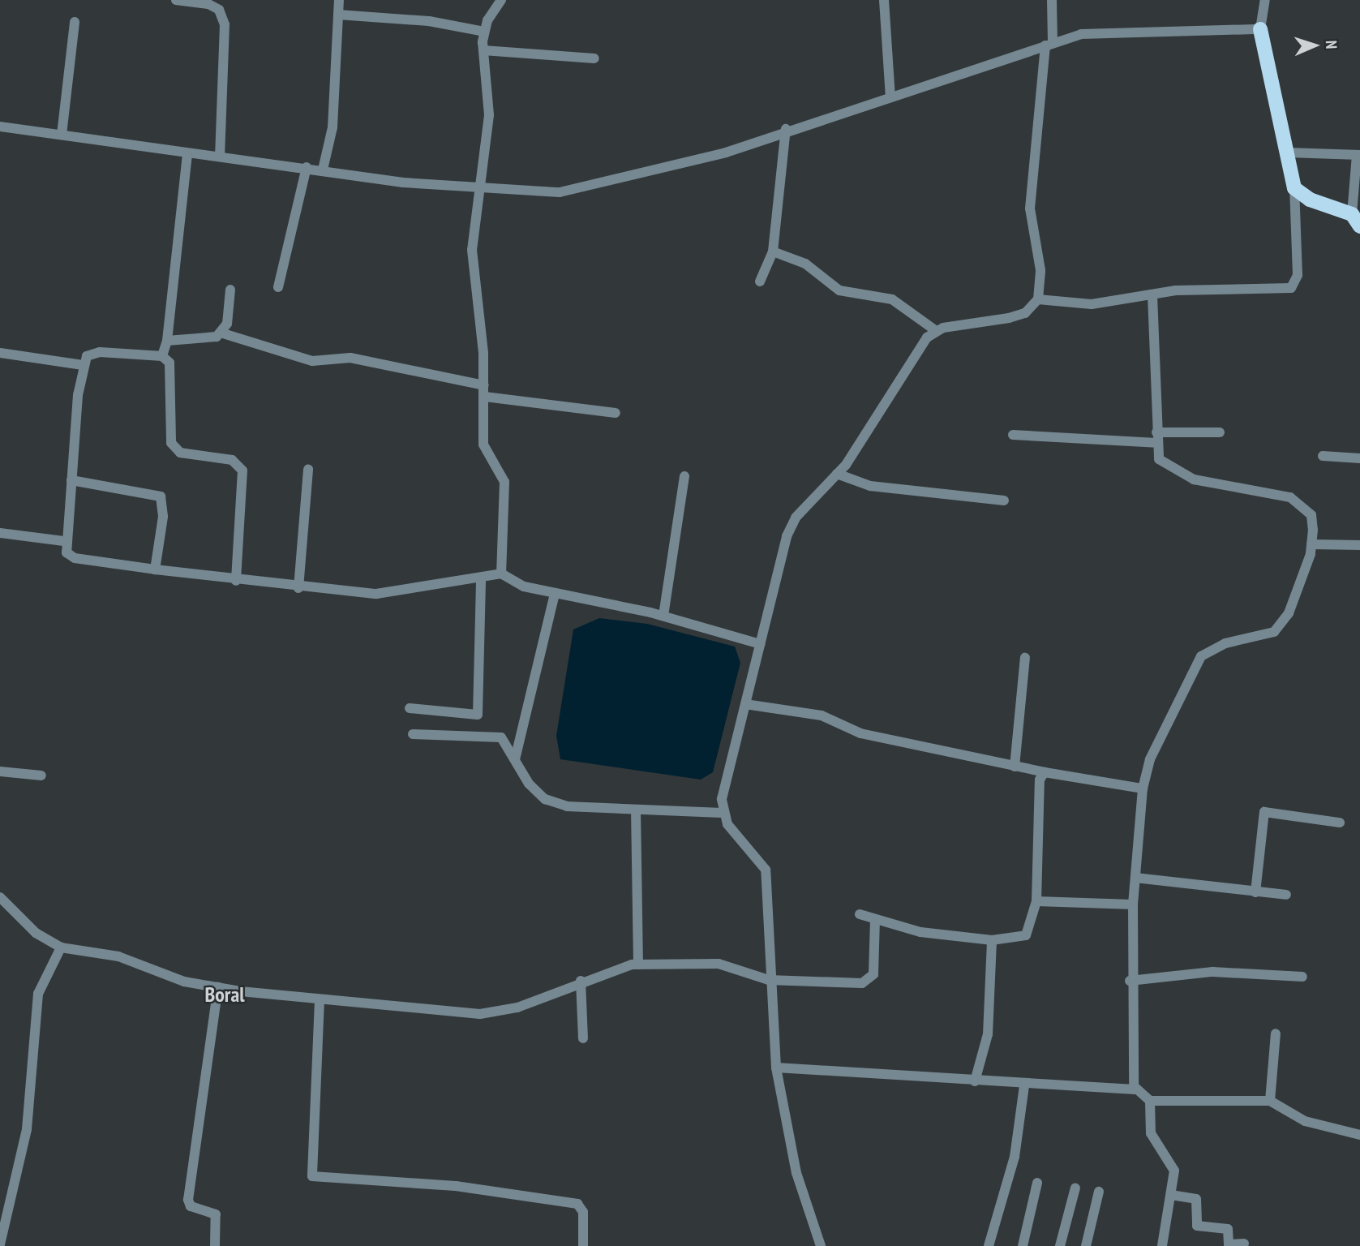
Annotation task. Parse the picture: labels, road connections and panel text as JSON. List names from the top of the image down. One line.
{"districts":["Boral"],"north":"right"}
